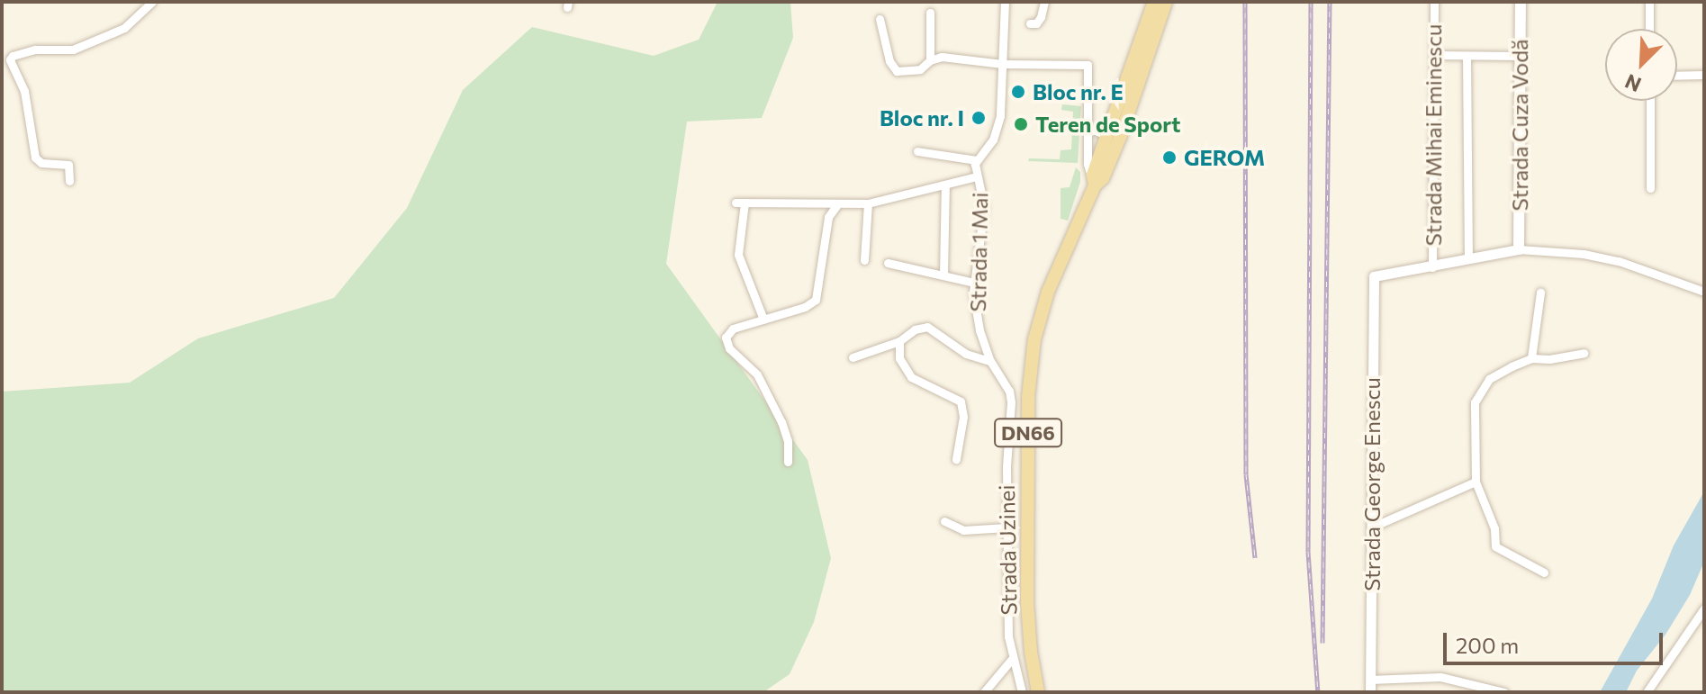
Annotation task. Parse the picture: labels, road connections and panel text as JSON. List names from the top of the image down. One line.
{"streets":{"main road":["Strada Cuza Vodă","DN66"],"street":["Strada Mihai Eminescu","Strada 1 Mai","Strada George Enescu","Strada Uzinei"]},"crossings":[["Strada Mihai Eminescu","Strada George Enescu"],["Strada 1 Mai","Strada Uzinei"]],"places":["Bloc nr. E","Bloc nr. I","Teren de Sport","GEROM"],"scale_bar":"200 m","north":"bottom left"}
